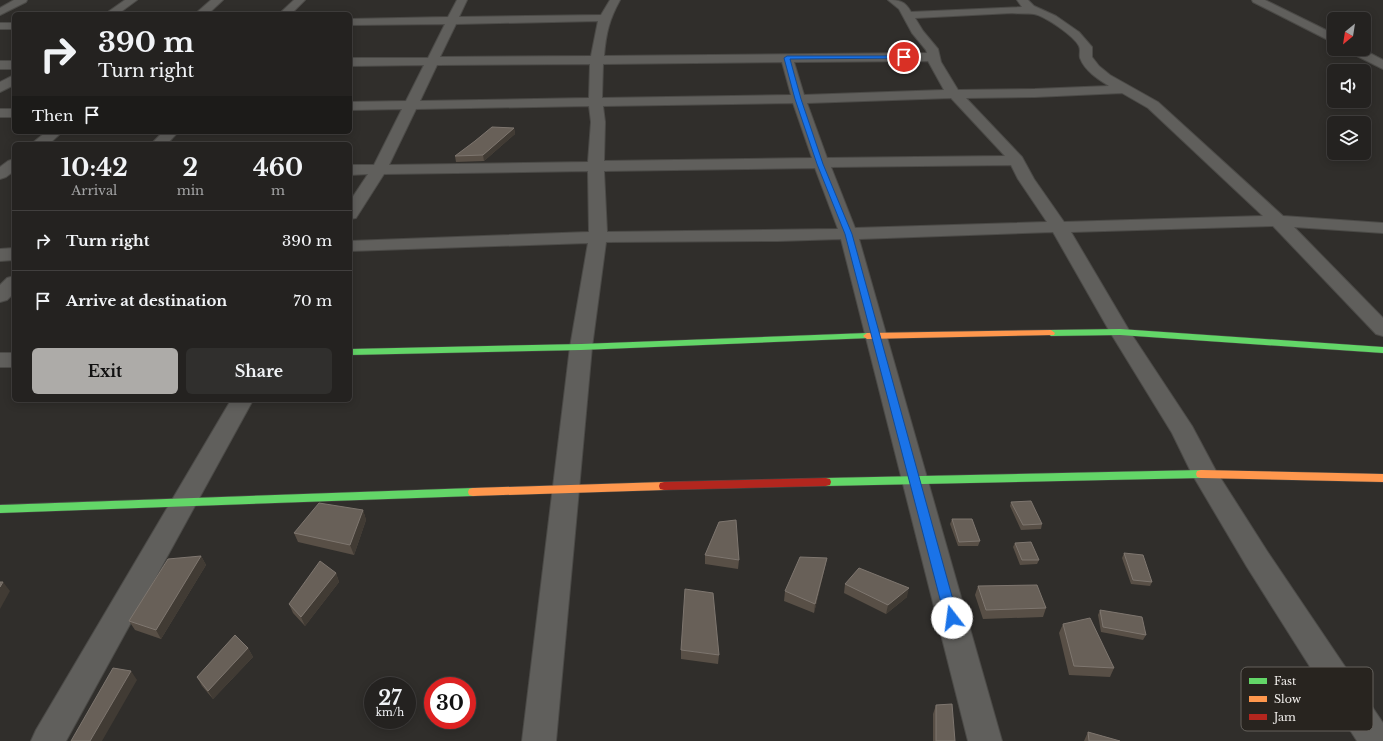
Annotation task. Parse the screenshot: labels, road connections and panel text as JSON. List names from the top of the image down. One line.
{"legend":["Fast","Slow","Jam"],"north":"bottom left","page":{"turn":["390 m","Turn right"],"then":"Then","eta":["10:42","Arrival","2","min","460","m"],"list":[{"name":"Turn right","value":"390 m"},{"name":"Arrive at destination","value":"70 m"}],"buttons":["Exit","Share"],"speed":"27 km/h","limit":"30"}}
